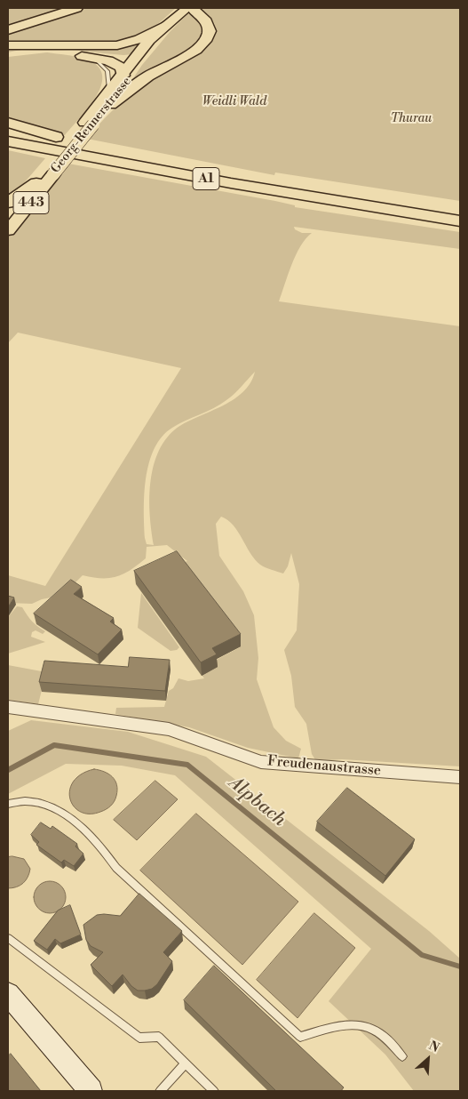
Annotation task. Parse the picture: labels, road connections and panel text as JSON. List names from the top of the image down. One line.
{"streets":{"highway":["Georg-Rennerstrasse","A1","443"],"street":["Freudenaustrasse"]},"water":["Alpbach"],"parks":["Weidli Wald","Thurau"],"north":"top right"}
